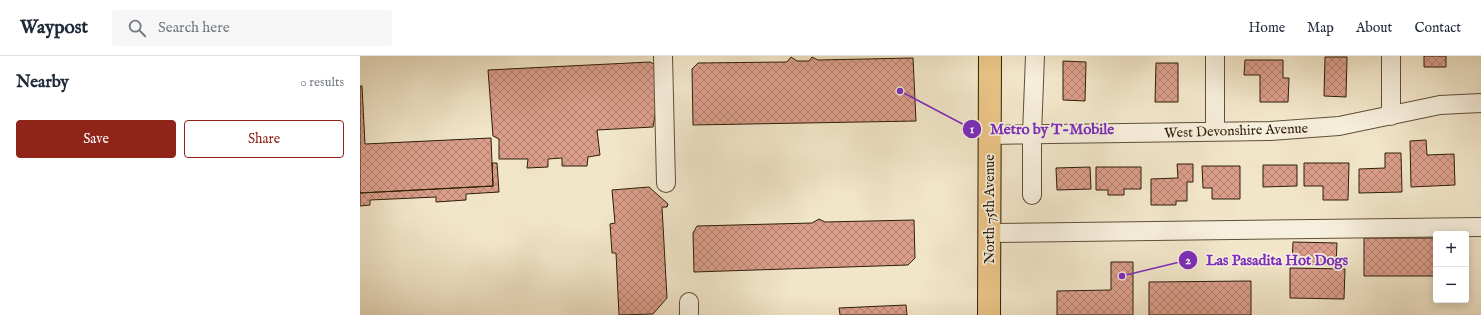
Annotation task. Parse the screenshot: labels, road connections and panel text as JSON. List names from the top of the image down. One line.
{"streets":{"main road":["North 75th Avenue"],"street":["West Devonshire Avenue"]},"crossings":[["West Devonshire Avenue","North 75th Avenue"]],"places":["Metro by T-Mobile","Las Pasadita Hot Dogs"],"page":{"header":"Waypost","search":"Search here","nav":["Home","Map","About","Contact"],"heading":["Nearby","0 results"],"buttons":["Save","Share"],"map_buttons":["+","−"]}}
